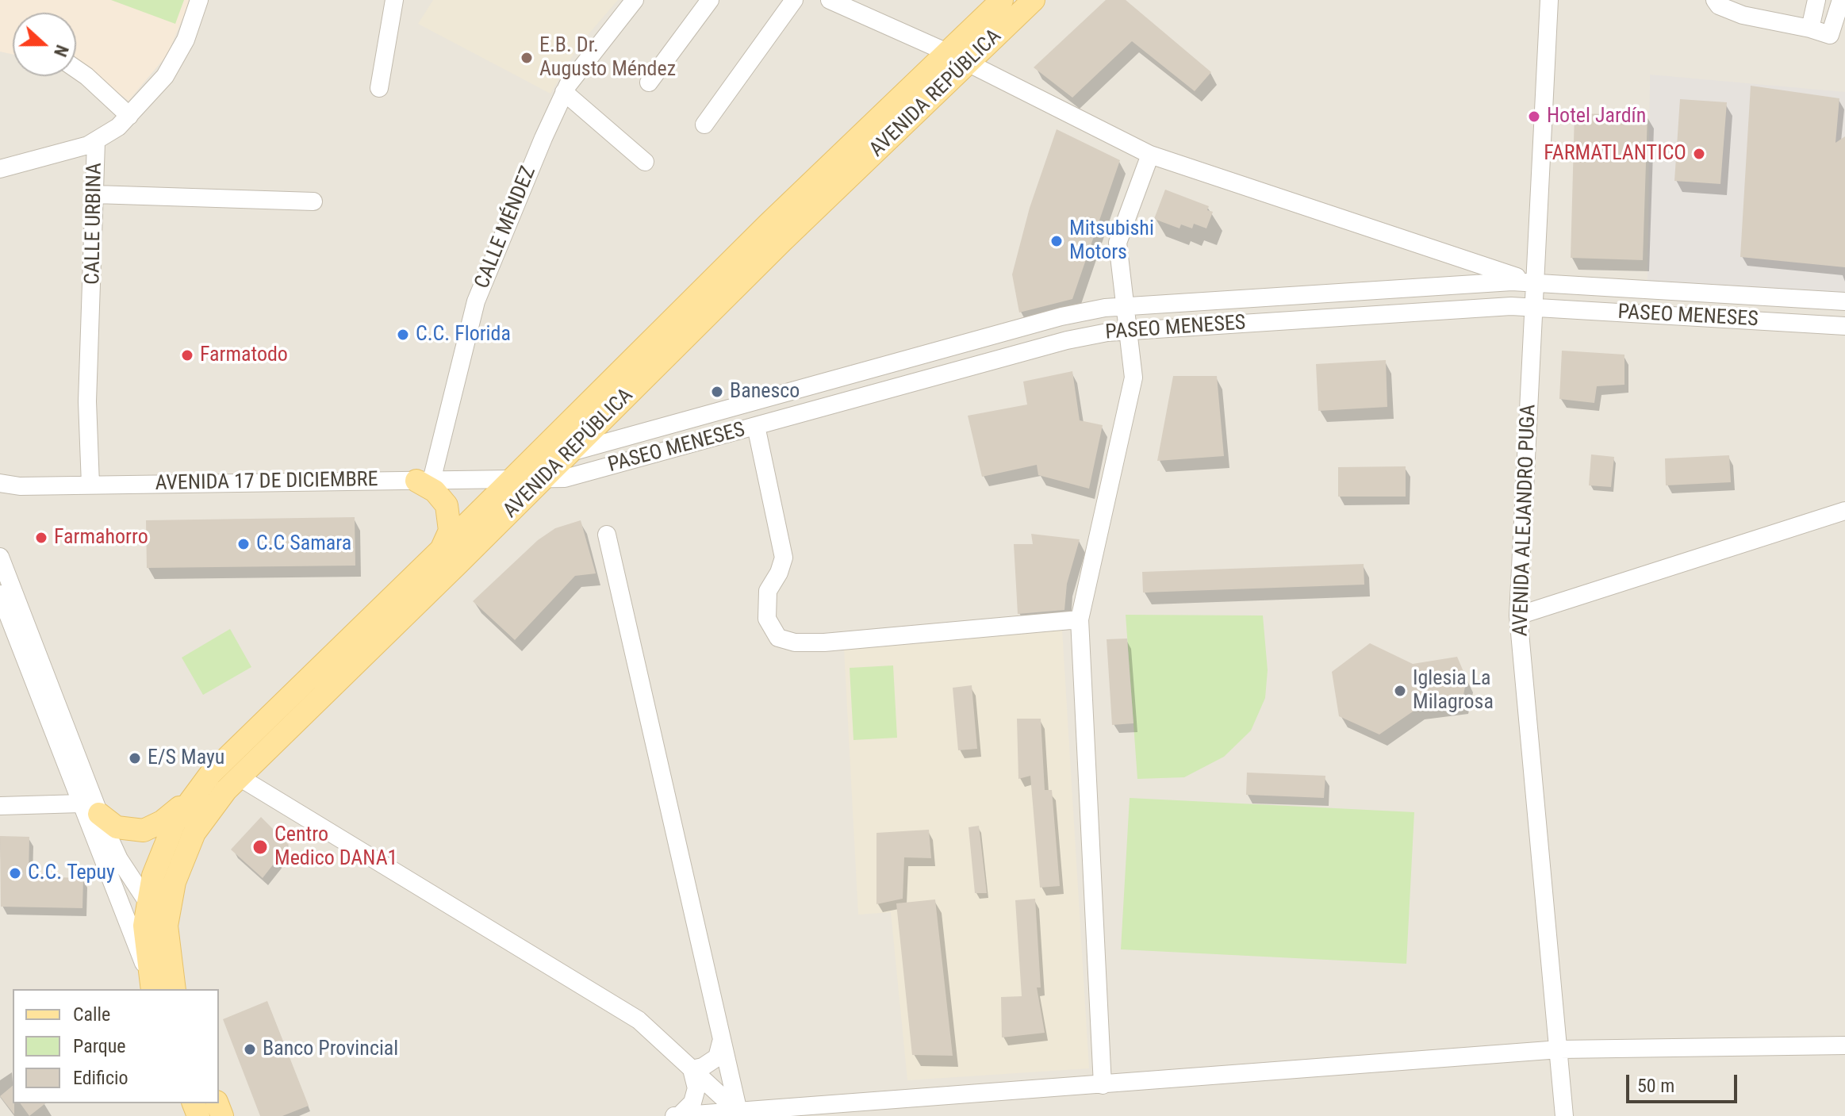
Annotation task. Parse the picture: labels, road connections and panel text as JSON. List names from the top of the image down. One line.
{"streets":{"main road":["AVENIDA REPÚBLICA"],"street":["CALLE URBINA","CALLE MÉNDEZ","PASEO MENESES","AVENIDA 17 DE DICIEMBRE","AVENIDA ALEJANDRO PUGA"]},"crossings":[["AVENIDA REPÚBLICA","PASEO MENESES"],["AVENIDA REPÚBLICA","AVENIDA 17 DE DICIEMBRE"],["CALLE URBINA","AVENIDA 17 DE DICIEMBRE"],["CALLE MÉNDEZ","AVENIDA 17 DE DICIEMBRE"],["PASEO MENESES","AVENIDA 17 DE DICIEMBRE"],["PASEO MENESES","AVENIDA ALEJANDRO PUGA"]],"places":["E.B. Dr. Augusto Méndez","Hotel Jardín","FARMATLANTICO","Mitsubishi Motors","C.C. Florida","Farmatodo","Banesco","Farmahorro","C.C Samara","Iglesia La Milagrosa","E/S Mayu","Centro Medico DANA1","C.C. Tepuy","Banco Provincial"],"legend":["Calle","Parque","Edificio"],"scale_bar":"50 m","north":"right"}
